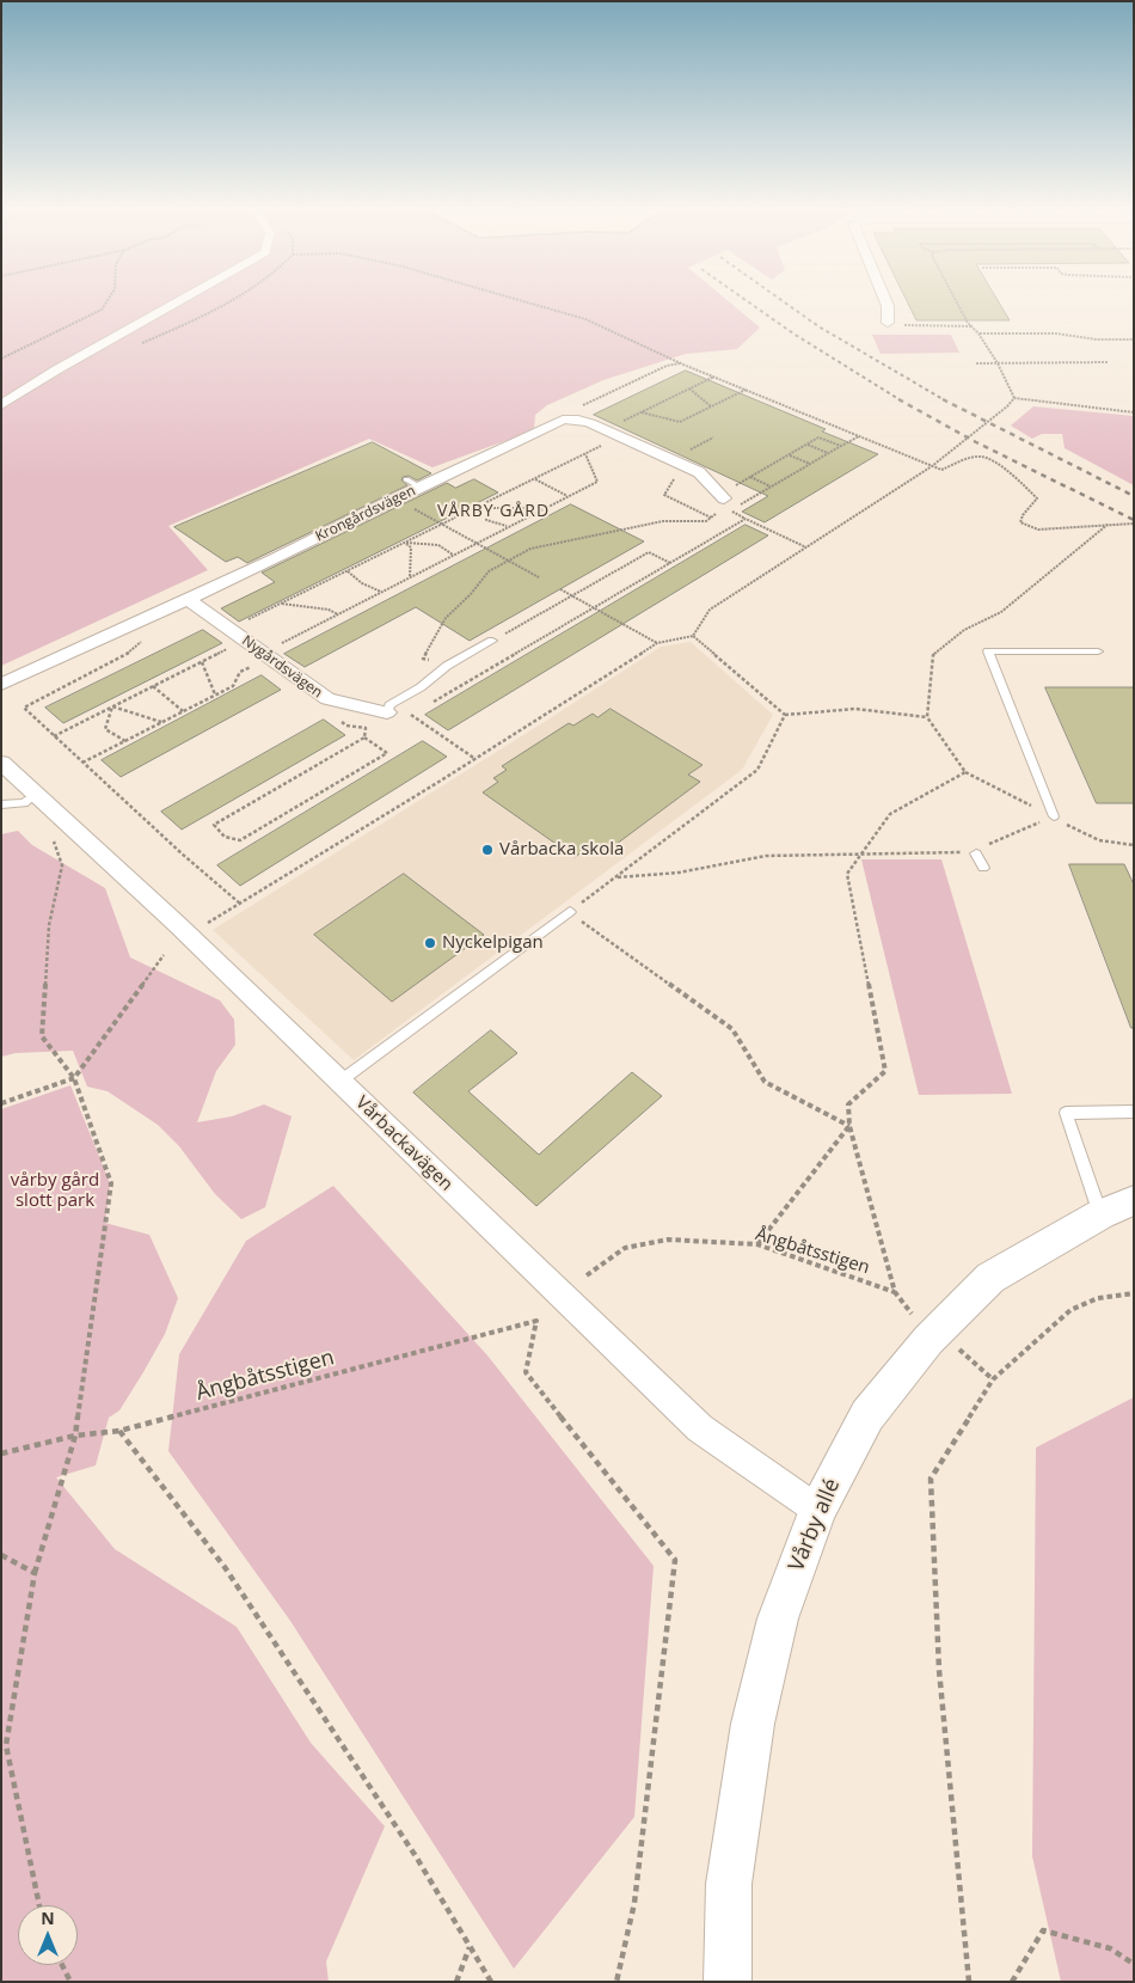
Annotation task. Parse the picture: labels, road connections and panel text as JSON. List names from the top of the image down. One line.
{"streets":{"street":["Krongårdsvägen","Nygårdsvägen","Vårbackavägen","Vårby allé"],"path":["Ångbåtsstigen"]},"crossings":[["Krongårdsvägen","Nygårdsvägen"],["Vårbackavägen","Vårby allé"]],"districts":["VÅRBY GÅRD"],"parks":["vårby gård slott park"],"places":["Vårbacka skola","Nyckelpigan"],"north":"top"}
